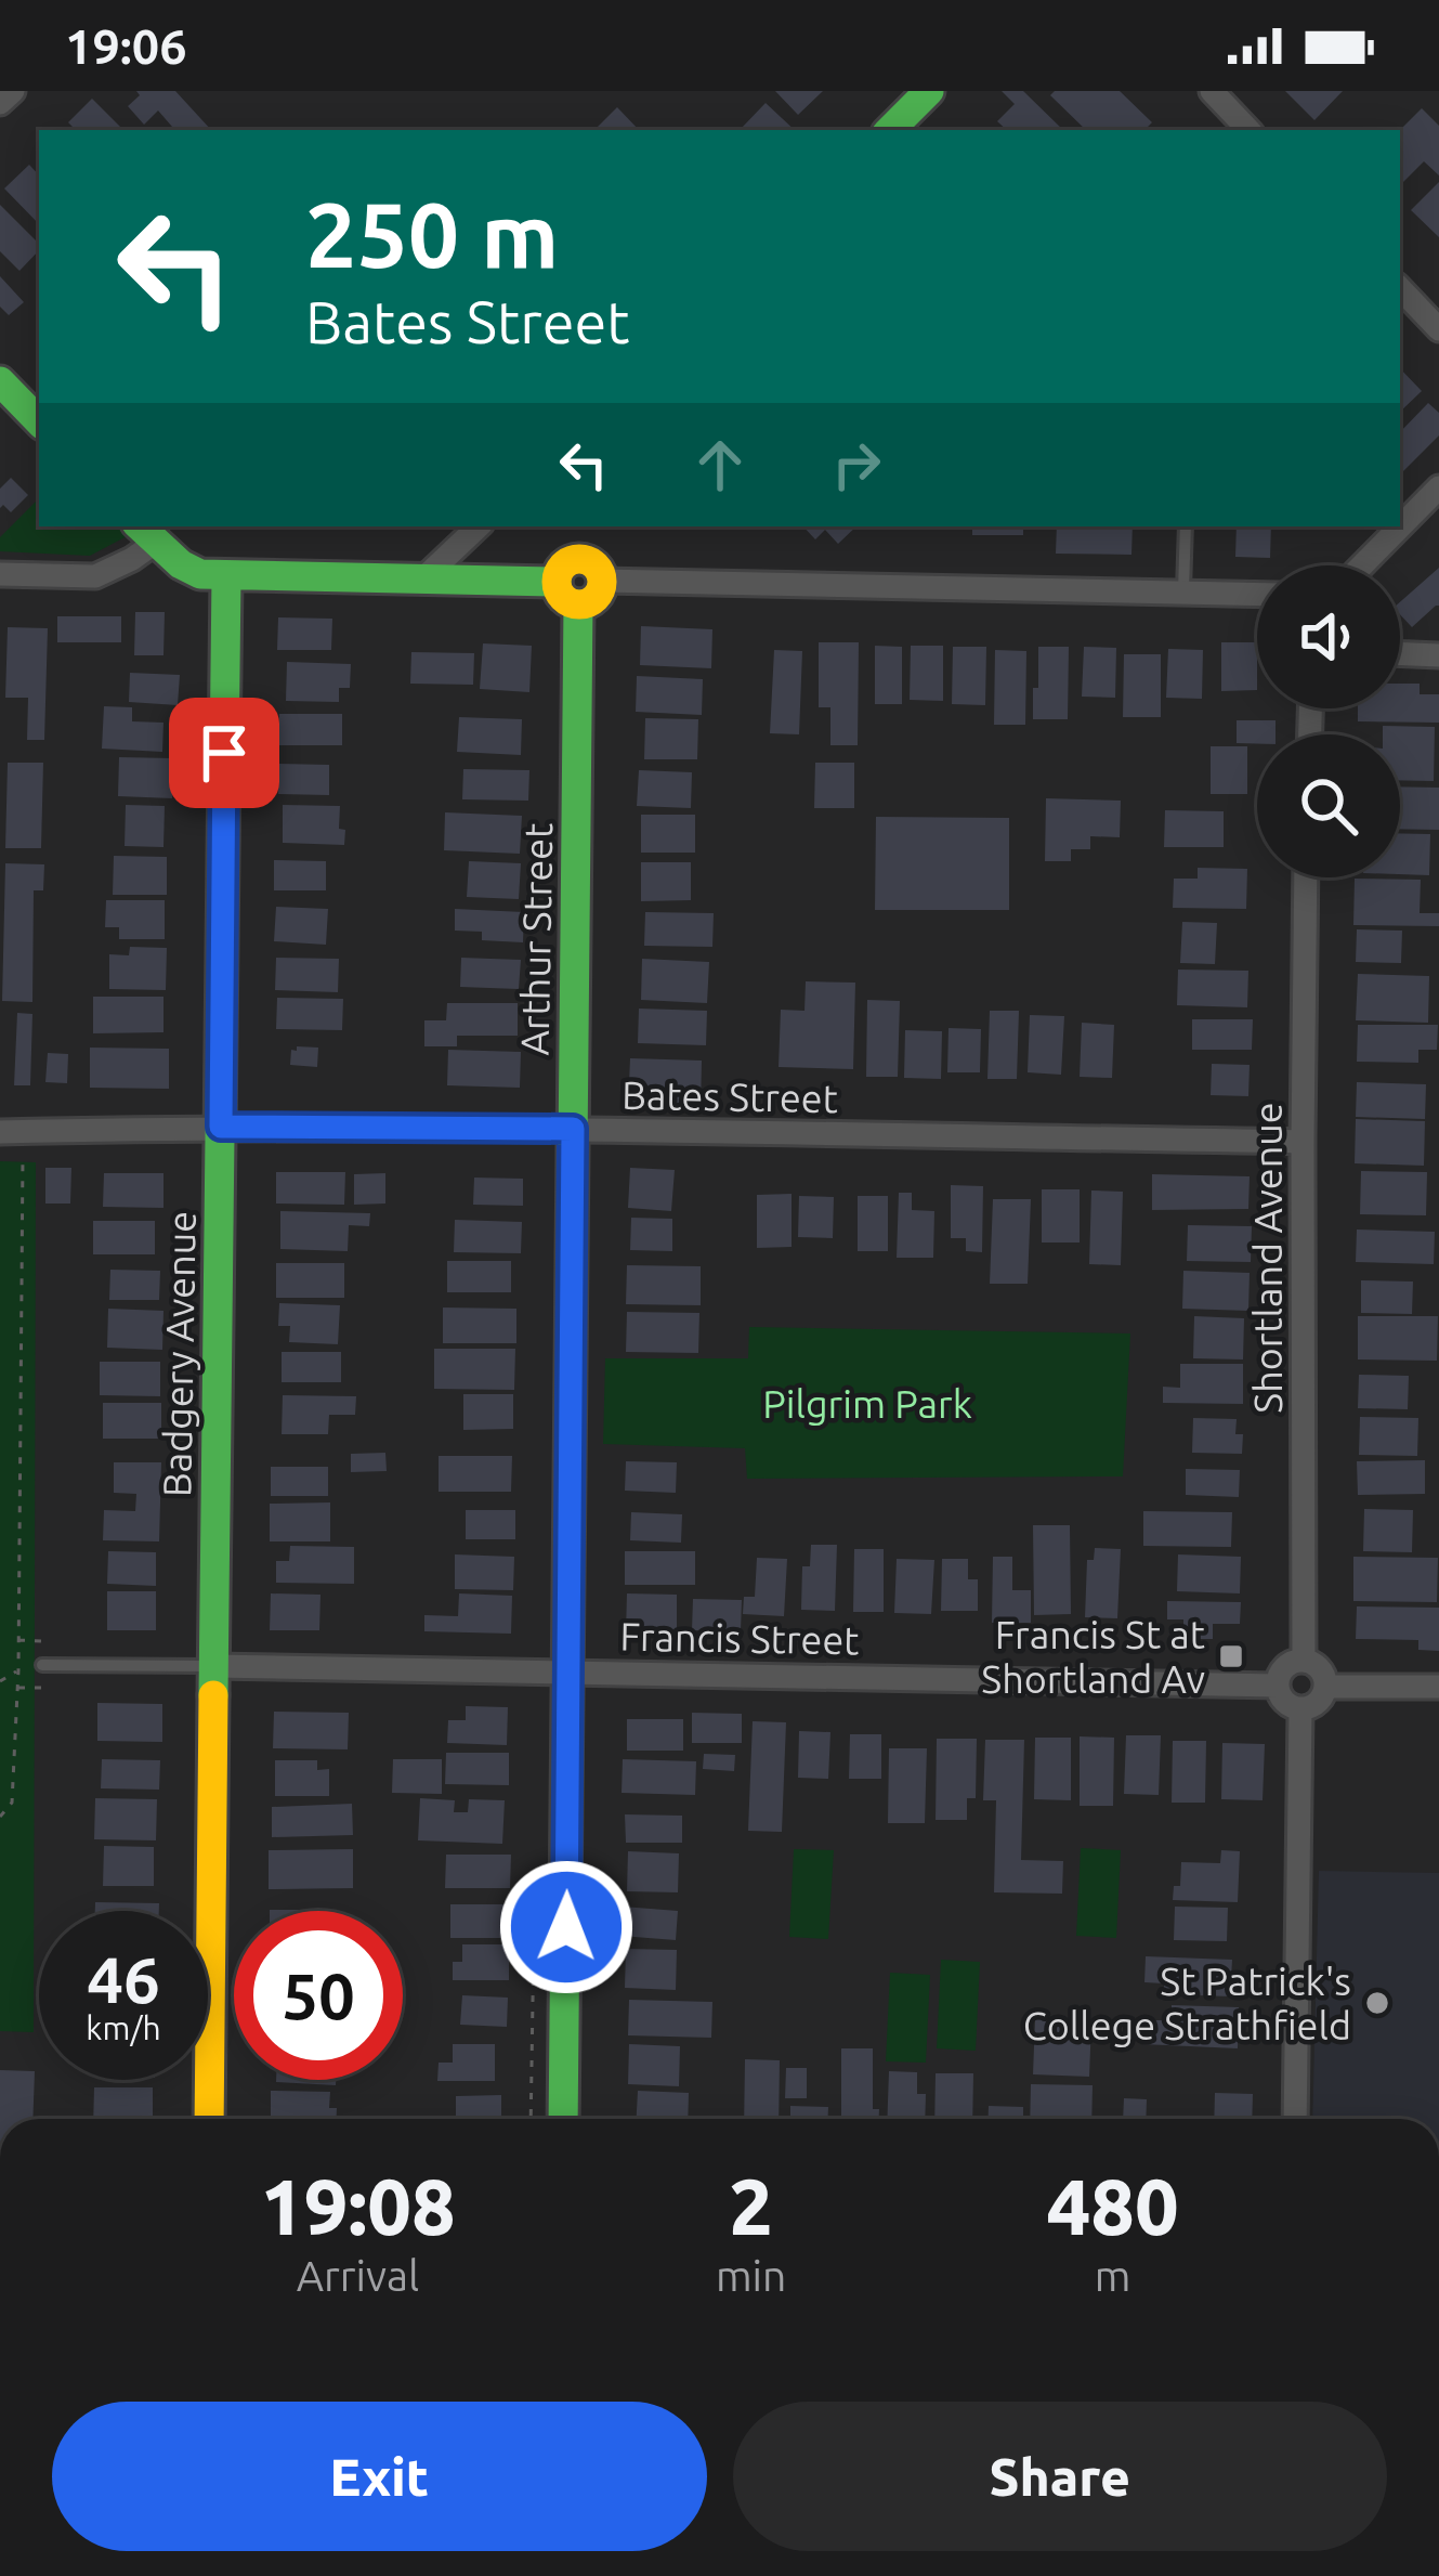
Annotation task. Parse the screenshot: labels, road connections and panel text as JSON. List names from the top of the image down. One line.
{"streets":{"street":["Arthur Street","Bates Street","Shortland Avenue","Badgery Avenue","Francis Street"]},"crossings":[["Arthur Street","Bates Street"],["Arthur Street","Francis Street"],["Bates Street","Shortland Avenue"],["Bates Street","Badgery Avenue"],["Shortland Avenue","Francis Street"],["Badgery Avenue","Francis Street"]],"parks":["Pilgrim Park"],"places":{"transit":["Francis St at Shortland Av"],"other":["St Patrick's College Strathfield"]},"page":{"status":"19:06","turn":["250 m","Bates Street"],"speed":"46 km/h","limit":"50","eta":["19:08","Arrival","2","min","480","m"],"buttons":["Exit","Share"]}}
